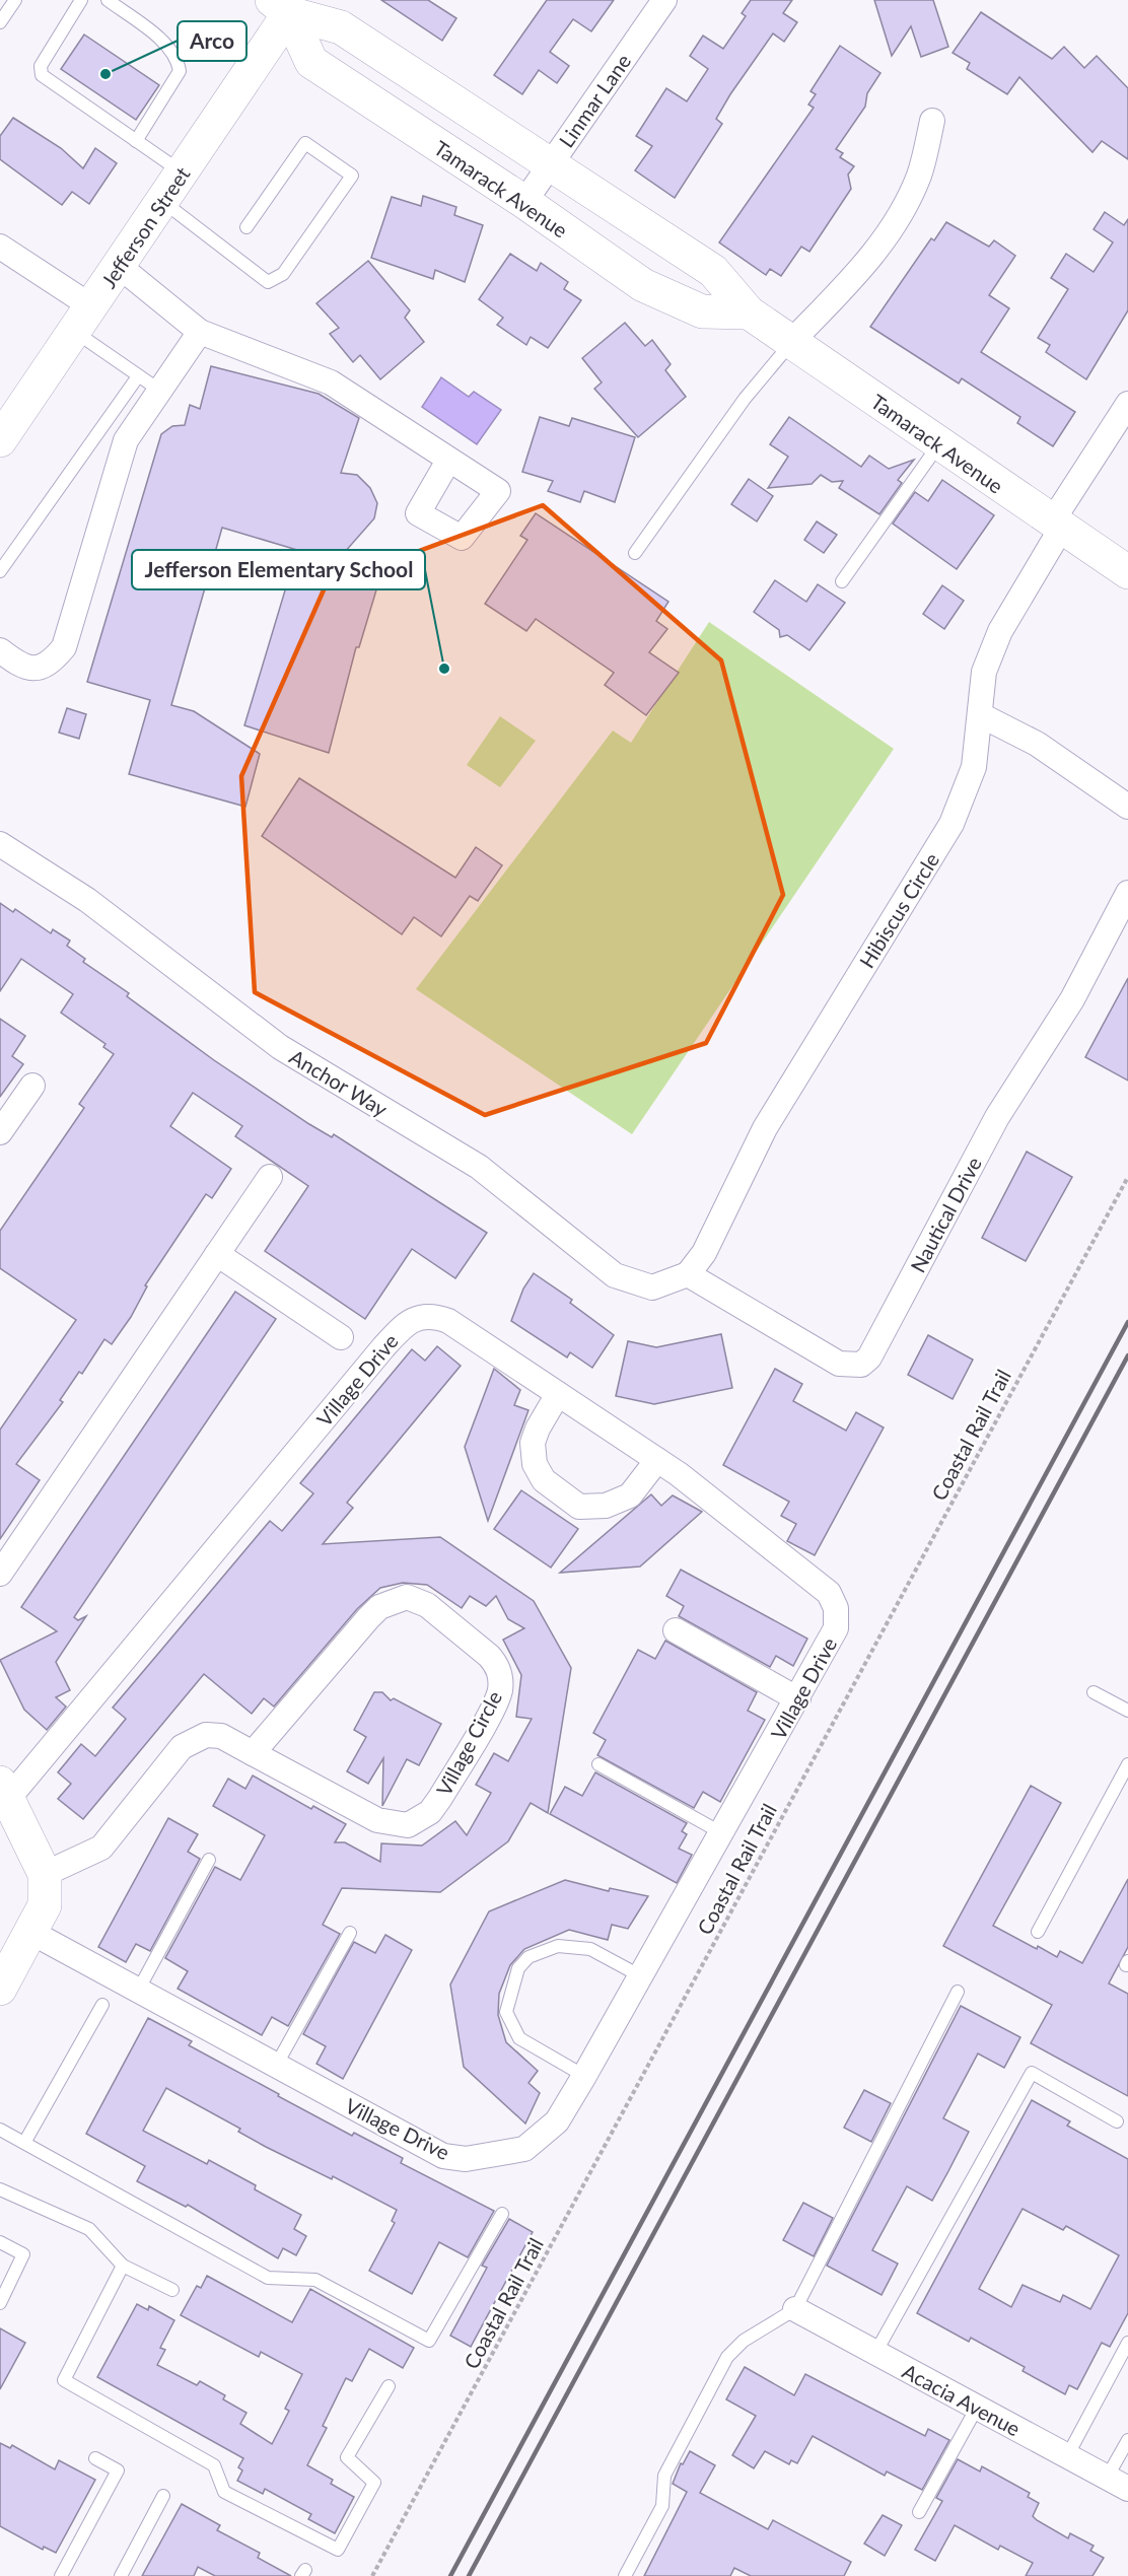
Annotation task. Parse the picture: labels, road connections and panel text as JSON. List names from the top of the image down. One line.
{"streets":{"main road":["Tamarack Avenue","Jefferson Street"],"street":["Linmar Lane","Hibiscus Circle","Anchor Way","Nautical Drive","Village Drive","Village Circle","Acacia Avenue"],"path":["Coastal Rail Trail"]},"crossings":[["Linmar Lane","Tamarack Avenue"],["Tamarack Avenue","Jefferson Street"],["Tamarack Avenue","Hibiscus Circle"],["Hibiscus Circle","Anchor Way"],["Hibiscus Circle","Nautical Drive"],["Anchor Way","Nautical Drive"]],"places":["Arco","Jefferson Elementary School"]}
